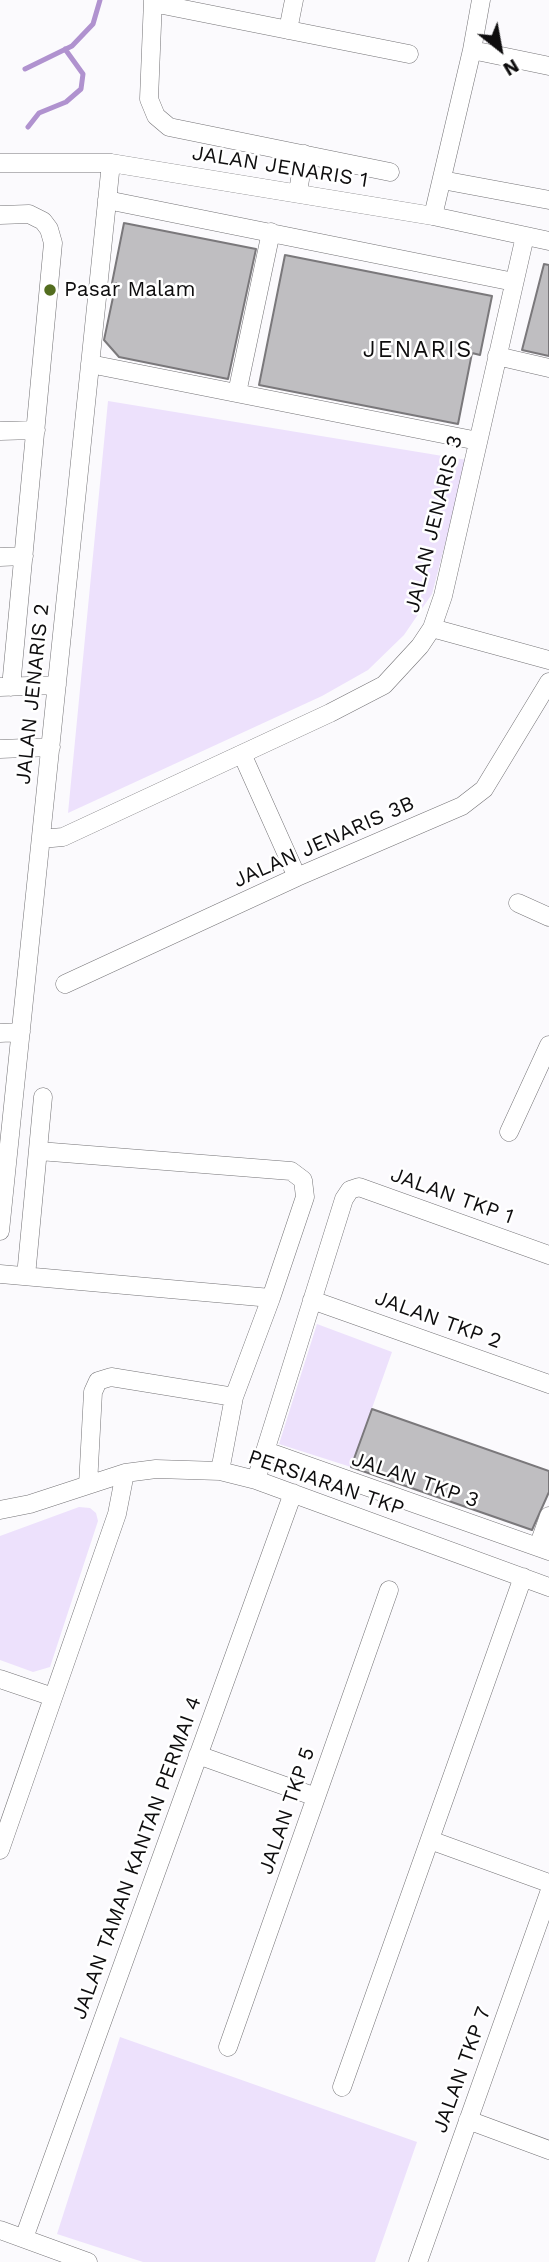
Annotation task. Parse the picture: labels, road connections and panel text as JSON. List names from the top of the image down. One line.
{"streets":{"street":["JALAN JENARIS 1","JALAN JENARIS 3","JALAN JENARIS 2","JALAN JENARIS 3B","JALAN TKP 1","JALAN TKP 2","JALAN TKP 3","PERSIARAN TKP","JALAN TKP 5","JALAN TAMAN KANTAN PERMAI 4","JALAN TKP 7"]},"crossings":[["JALAN JENARIS 1","JALAN JENARIS 3"],["JALAN JENARIS 1","JALAN JENARIS 2"],["JALAN JENARIS 3","JALAN JENARIS 2"],["JALAN TKP 1","JALAN TKP 2"],["PERSIARAN TKP","JALAN TAMAN KANTAN PERMAI 4"]],"districts":["JENARIS"],"places":["Pasar Malam"],"north":"bottom right"}
